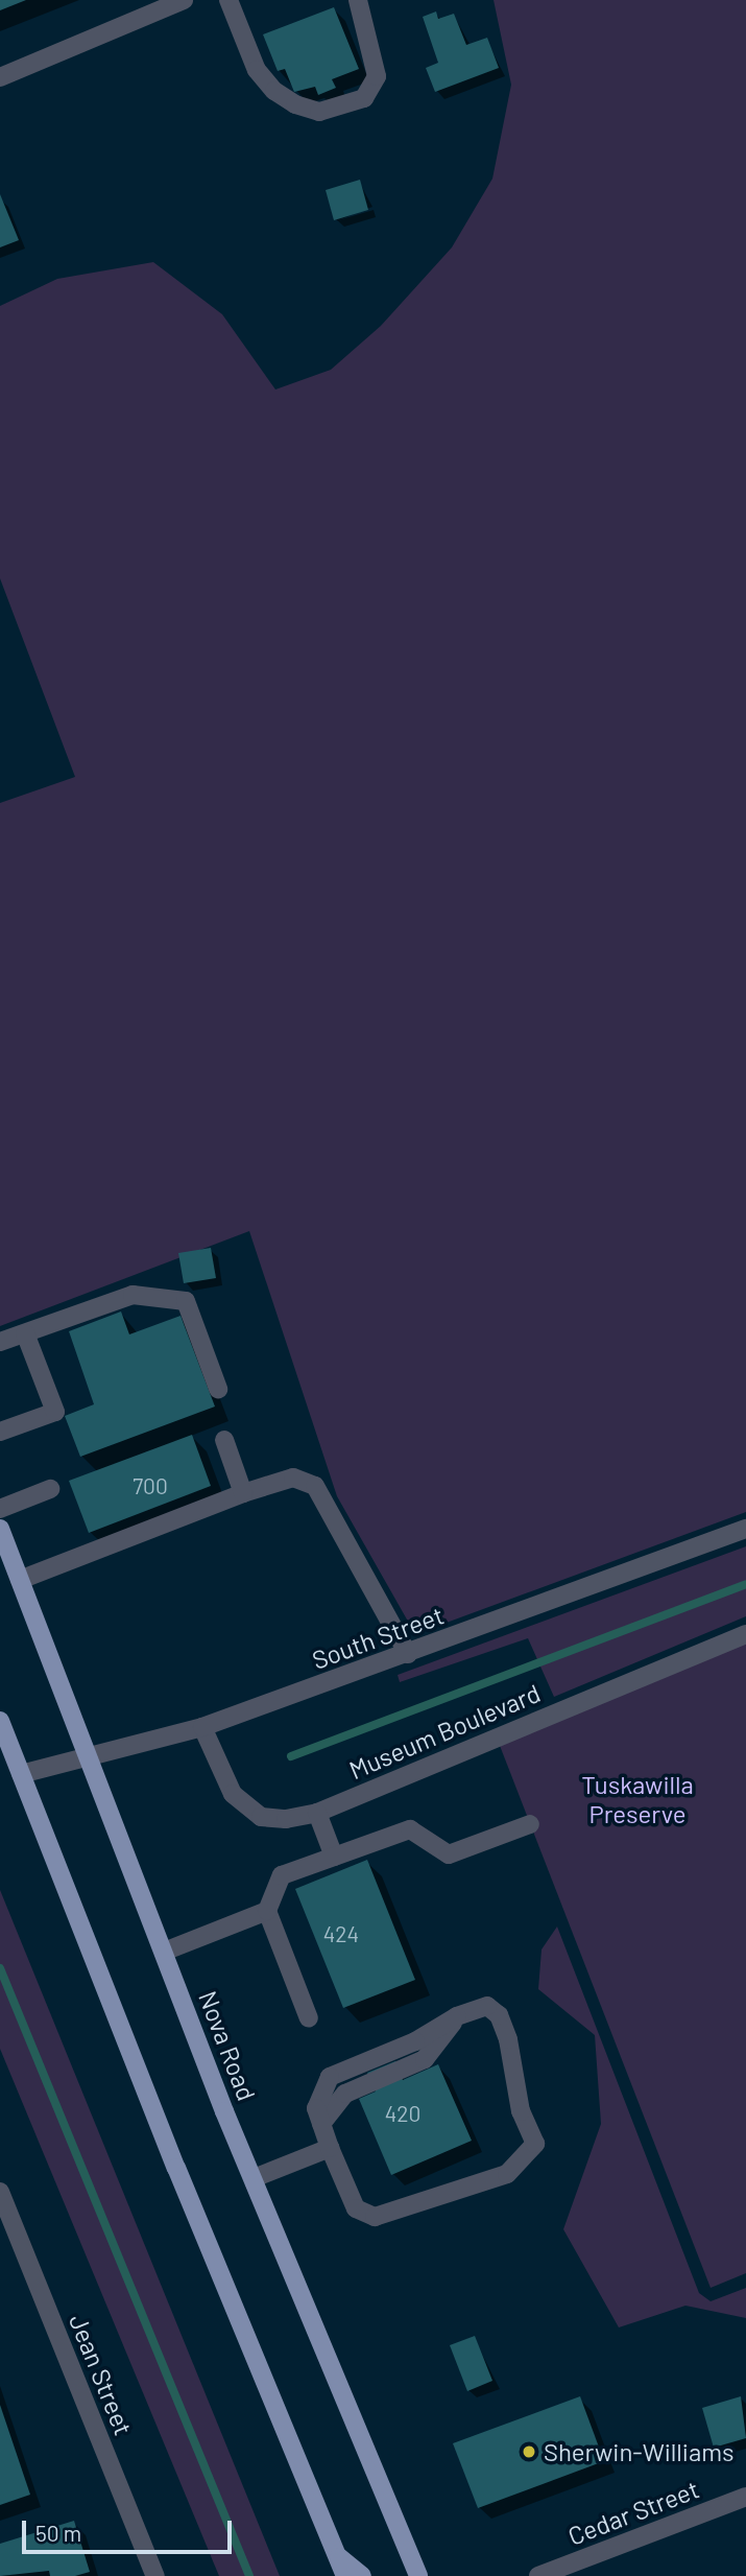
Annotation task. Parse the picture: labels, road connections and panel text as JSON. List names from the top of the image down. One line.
{"streets":{"main road":["Nova Road"],"street":["South Street","Museum Boulevard","Jean Street","Cedar Street"]},"crossings":[["South Street","Museum Boulevard"],["South Street","Nova Road"]],"parks":["Tuskawilla Preserve"],"places":["Sherwin-Williams"],"house_numbers":["700","424","420"],"scale_bar":"50 m"}
